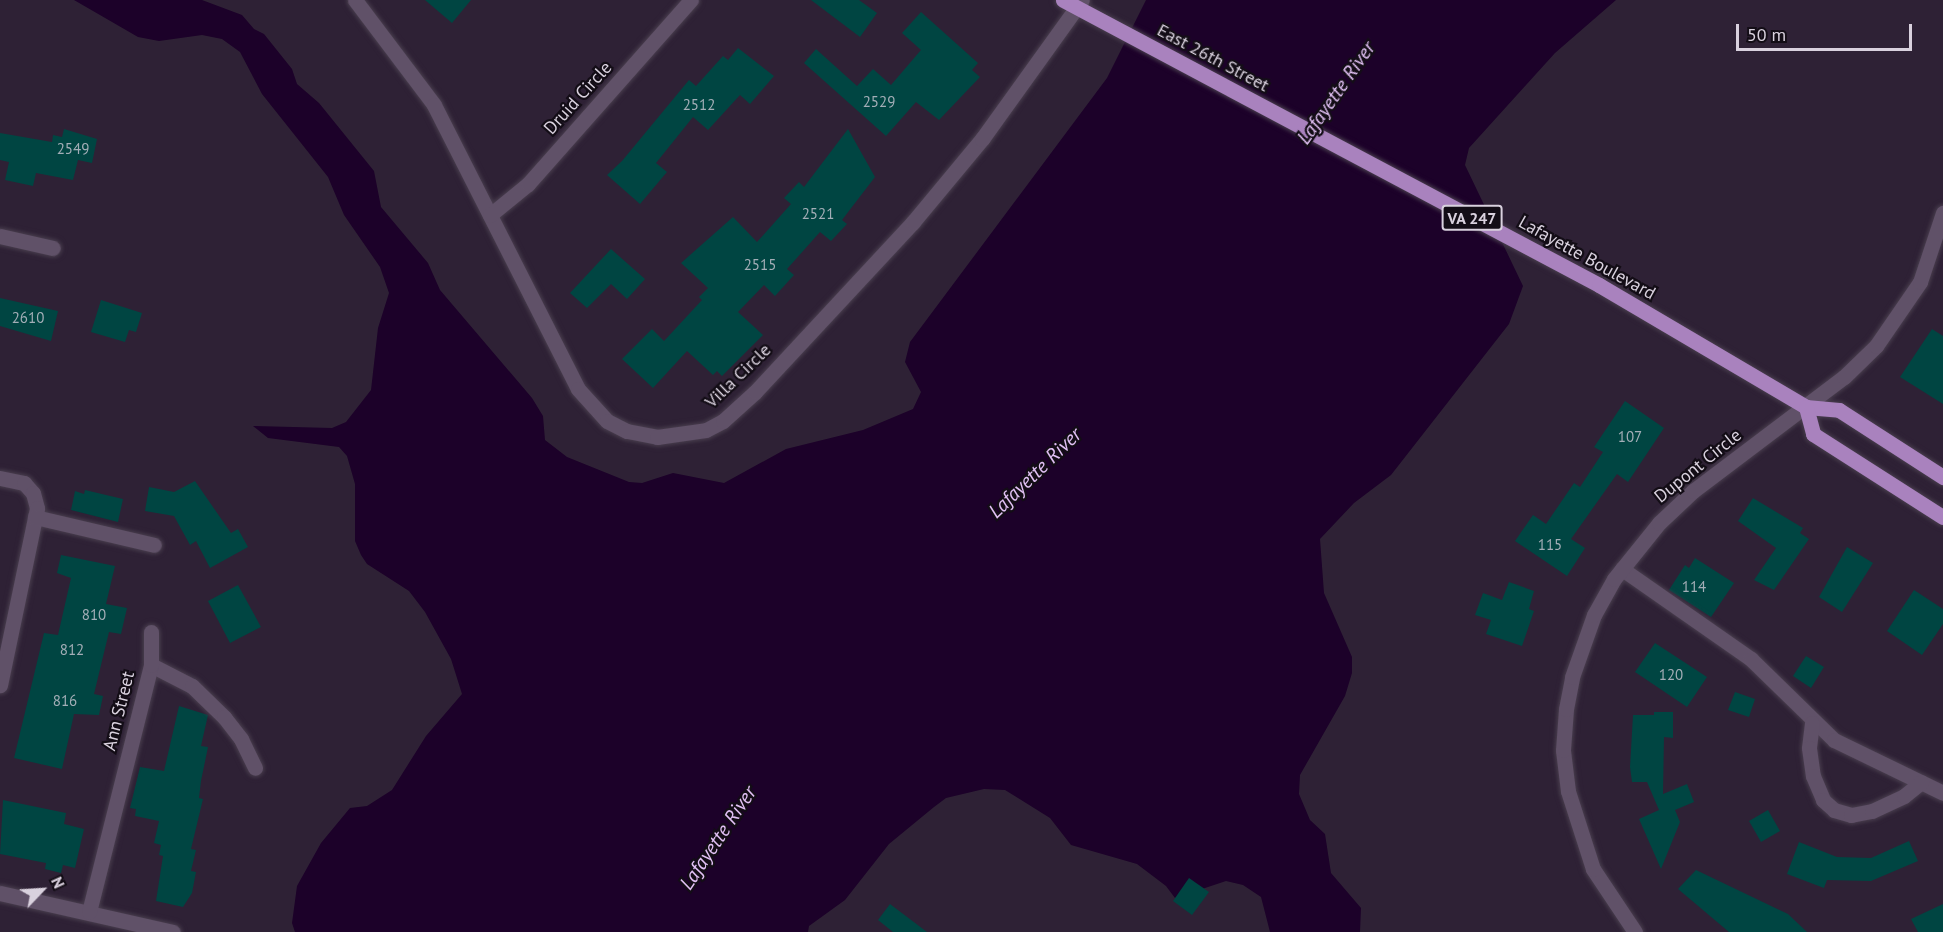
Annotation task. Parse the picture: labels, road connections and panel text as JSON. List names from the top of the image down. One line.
{"streets":{"main road":["East 26th Street","VA 247","Lafayette Boulevard"],"street":["Druid Circle","Villa Circle","Dupont Circle","Ann Street"]},"crossings":[["East 26th Street","Lafayette Boulevard"],["East 26th Street","Villa Circle"],["Druid Circle","Villa Circle"],["Lafayette Boulevard","Dupont Circle"]],"water":["Lafayette River"],"house_numbers":["2529","2512","2549","2521","2515","2610","107","115","114","810","812","120","816"],"scale_bar":"50 m","north":"top right"}
